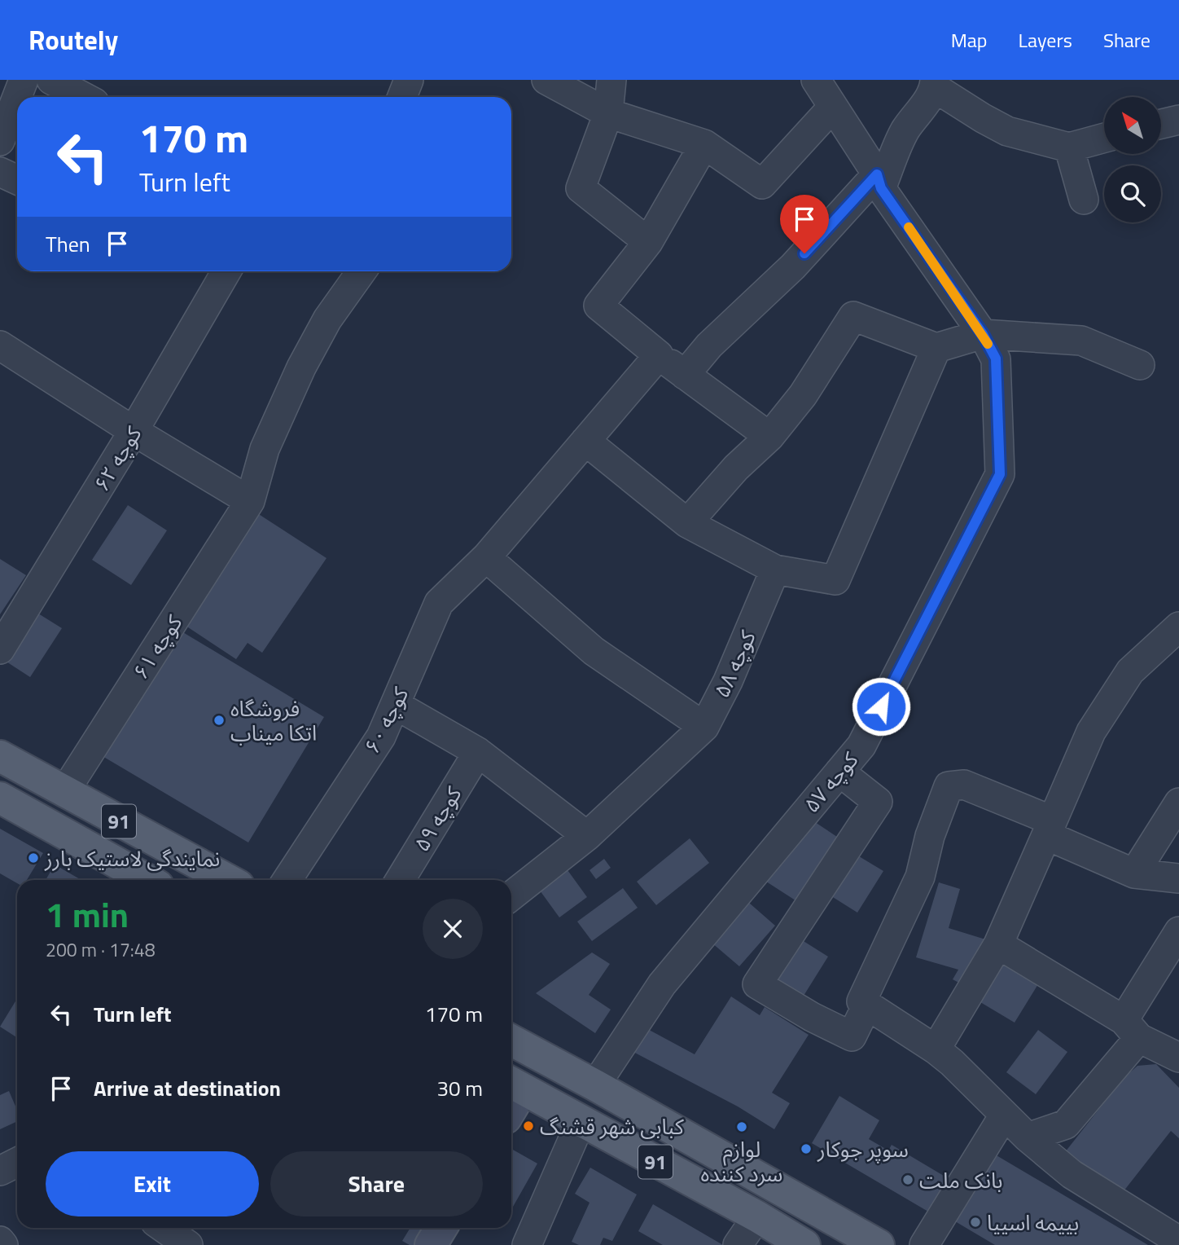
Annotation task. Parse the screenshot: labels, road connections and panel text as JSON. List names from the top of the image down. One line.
{"streets":{"main road":["91"],"street":["کوچه ۶۲","کوچه ۶۱","کوچه ۵۸","کوچه ۶۰","کوچه ۵۷","کوچه ۵۹"]},"crossings":[["کوچه ۶۱","91"],["کوچه ۵۷","91"]],"places":["فروشگاه اتکا میناب","نمایندگی لاستیک بارز","کبابی شهر قشنگ","لوازم سرد کننده","سوپر جوکار","بانک ملت","بییمه اسییا"],"north":"top left","page":{"header":"Routely","nav":["Map","Layers","Share"],"turn":["170 m","Turn left"],"then":"Then","heading":["1 min","200 m · 17:48"],"list":[{"name":"Turn left","value":"170 m"},{"name":"Arrive at destination","value":"30 m"}],"buttons":["Exit","Share"]}}
